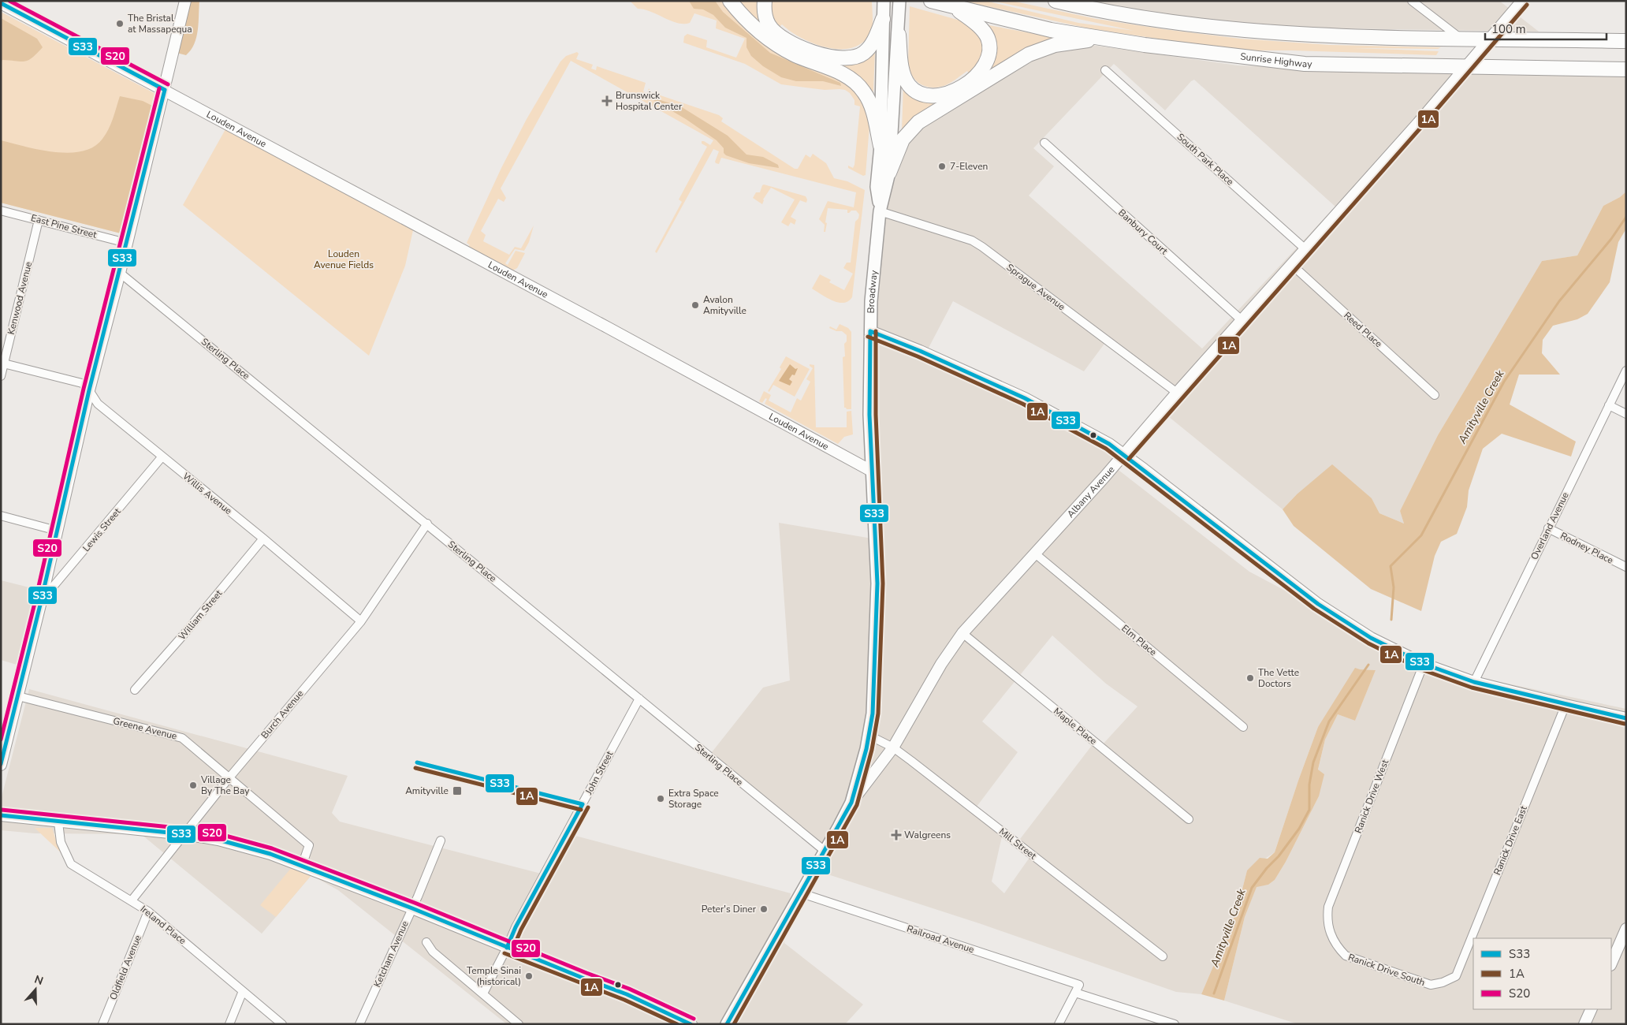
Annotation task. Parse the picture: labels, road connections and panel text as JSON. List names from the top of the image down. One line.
{"streets":{"highway":["Sunrise Highway"],"main road":["Louden Avenue","Broadway","Albany Avenue"],"street":["South Park Place","East Pine Street","Banbury Court","Sprague Avenue","Kenwood Avenue","Reed Place","Sterling Place","Willis Avenue","Overland Avenue","Lewis Street","Rodney Place","William Street","Elm Place","Burch Avenue","Maple Place","Greene Avenue","John Street","Ranick Drive West","Ranick Drive East","Mill Street","Ireland Place","Railroad Avenue","Ketcham Avenue","Oldfield Avenue","Ranick Drive South"]},"crossings":[["Sunrise Highway","Albany Avenue"],["Louden Avenue","Broadway"],["South Park Place","Albany Avenue"],["East Pine Street","Kenwood Avenue"],["Banbury Court","Albany Avenue"],["Sprague Avenue","Broadway"],["Sprague Avenue","Albany Avenue"],["Broadway","Sterling Place"],["Broadway","Albany Avenue"],["Broadway","Mill Street"],["Broadway","Railroad Avenue"],["Kenwood Avenue","Willis Avenue"],["Reed Place","Albany Avenue"],["Sterling Place","Burch Avenue"],["Sterling Place","John Street"],["Albany Avenue","Elm Place"],["Albany Avenue","Maple Place"],["Albany Avenue","Mill Street"],["Willis Avenue","Lewis Street"],["Willis Avenue","William Street"],["Willis Avenue","Burch Avenue"],["Overland Avenue","Rodney Place"],["Burch Avenue","Greene Avenue"],["Burch Avenue","Ireland Place"],["Ranick Drive West","Ranick Drive South"],["Ranick Drive East","Ranick Drive South"],["Ireland Place","Oldfield Avenue"]],"water":["Amityville Creek"],"parks":["Louden Avenue Fields"],"places":{"other":["The Bristal at Massapequa","7-Eleven","Avalon Amityville","The Vette Doctors","Village By The Bay","Extra Space Storage","Peter's Diner","Temple Sinai (historical)"],"health":["Brunswick Hospital Center","Walgreens"],"transit":["Amityville"]},"lines":["transit line S20","transit line S33","transit line 1A"],"legend":["S33","1A","S20"],"scale_bar":"100 m","north":"top"}
